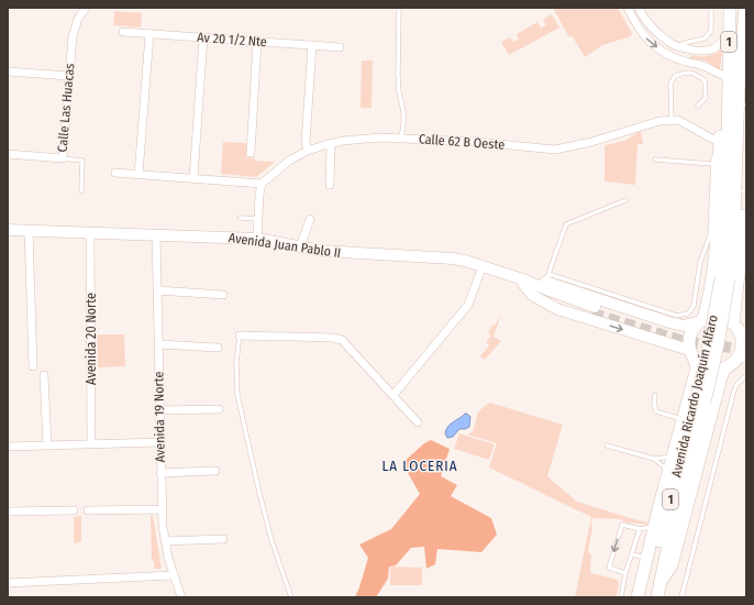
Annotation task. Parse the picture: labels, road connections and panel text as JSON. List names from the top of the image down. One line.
{"streets":{"main road":["1","Avenida Juan Pablo II","Avenida Ricardo Joaquín Alfaro"],"street":["Av 20 1/2 Nte","Calle Las Huacas","Calle 62 B Oeste","Avenida 20 Norte","Avenida 19 Norte"]},"crossings":[["Avenida Juan Pablo II","Avenida 20 Norte"],["Avenida Juan Pablo II","Avenida 19 Norte"]],"districts":["LA LOCERIA"]}
